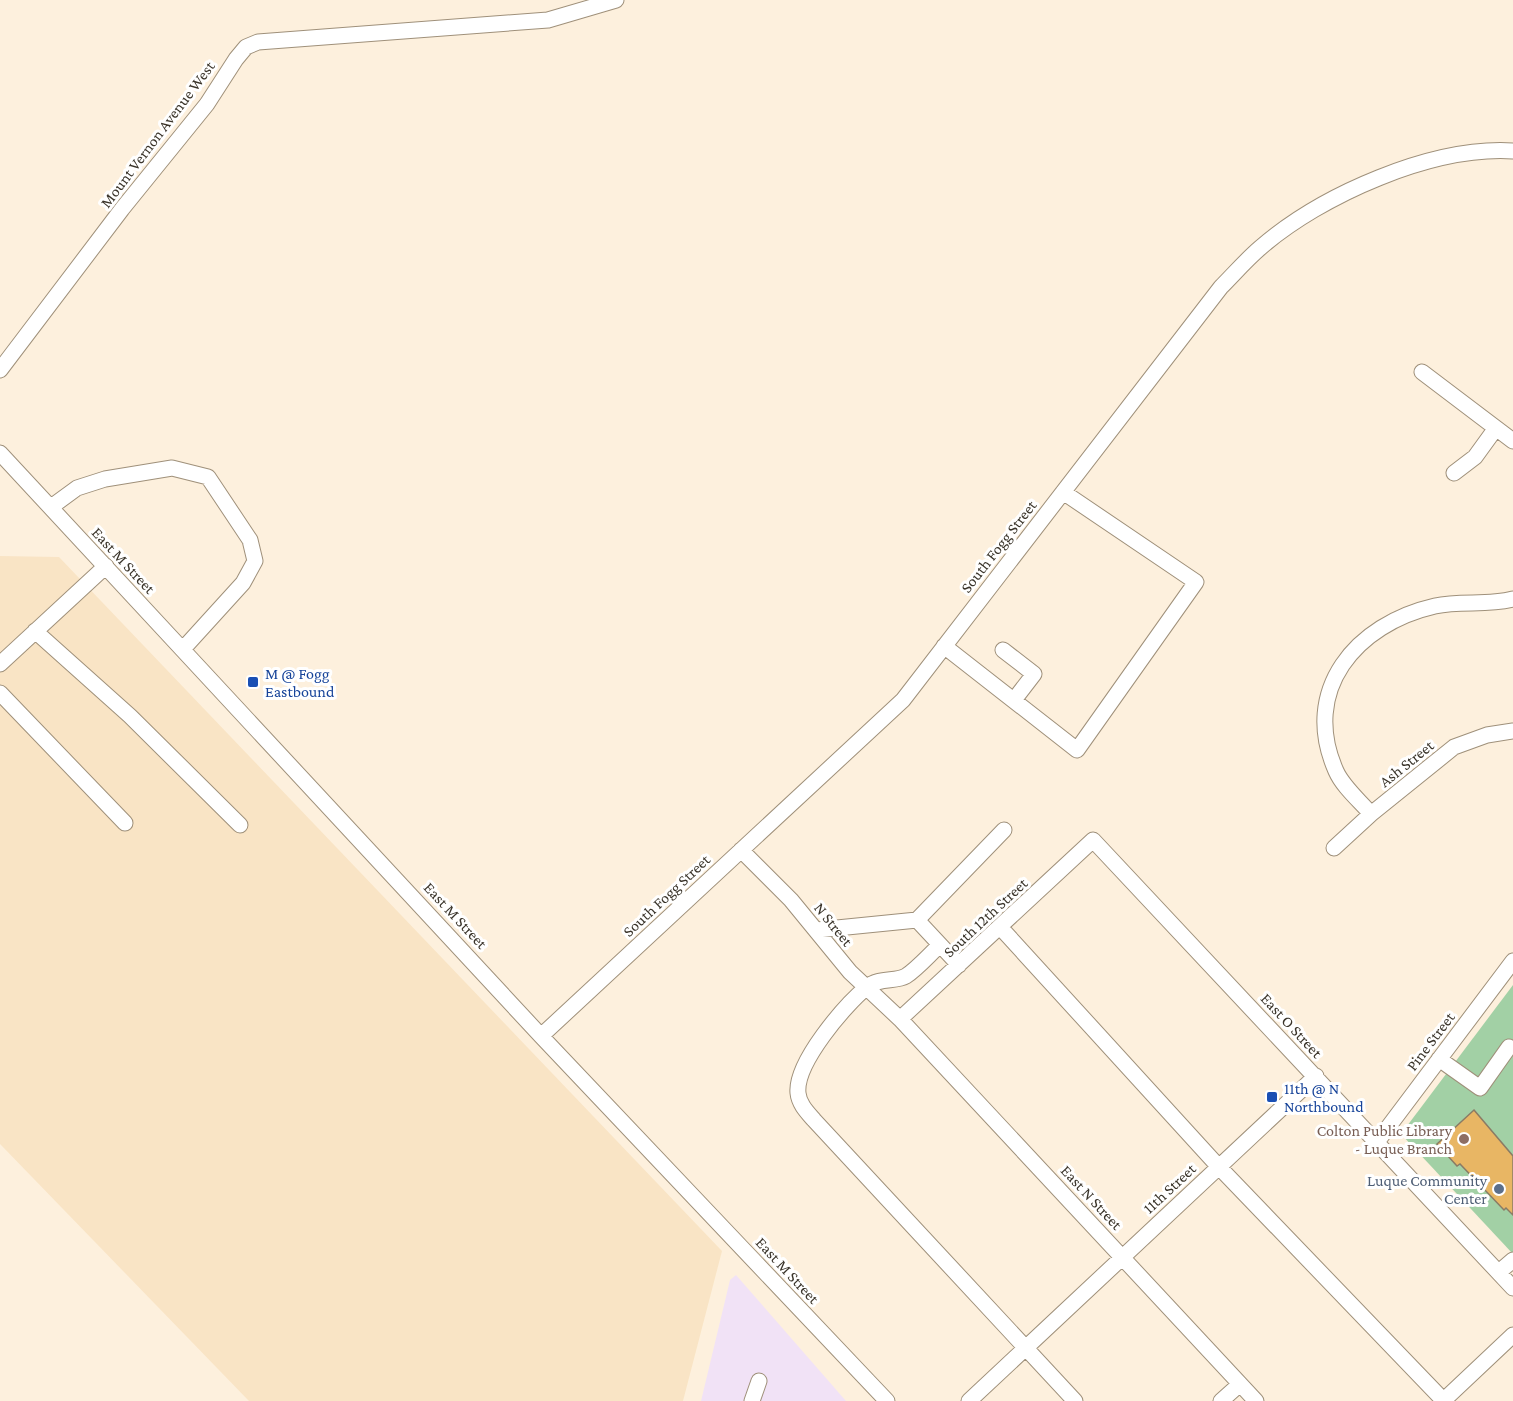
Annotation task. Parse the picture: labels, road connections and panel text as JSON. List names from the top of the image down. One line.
{"streets":{"street":["Mount Vernon Avenue West","South Fogg Street","East M Street","Ash Street","South 12th Street","N Street","East O Street","Pine Street","11th Street","East N Street"]},"crossings":[["South Fogg Street","East M Street"],["South Fogg Street","N Street"],["South 12th Street","N Street"],["South 12th Street","East O Street"],["South 12th Street","East N Street"],["N Street","East N Street"],["East O Street","Pine Street"],["East O Street","11th Street"],["11th Street","East N Street"]],"places":{"transit":["M @ Fogg Eastbound","11th @ N Northbound"],"other":["Colton Public Library - Luque Branch","Luque Community Center"]}}
